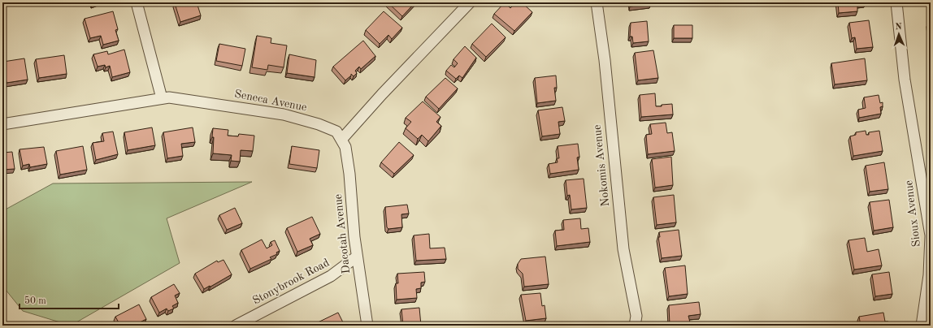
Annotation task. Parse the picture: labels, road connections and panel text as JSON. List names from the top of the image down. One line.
{"streets":{"street":["Seneca Avenue","Nokomis Avenue","Sioux Avenue","Dacotah Avenue","Stonybrook Road"]},"crossings":[["Seneca Avenue","Dacotah Avenue"],["Dacotah Avenue","Stonybrook Road"]],"scale_bar":"50 m","north":"top"}
